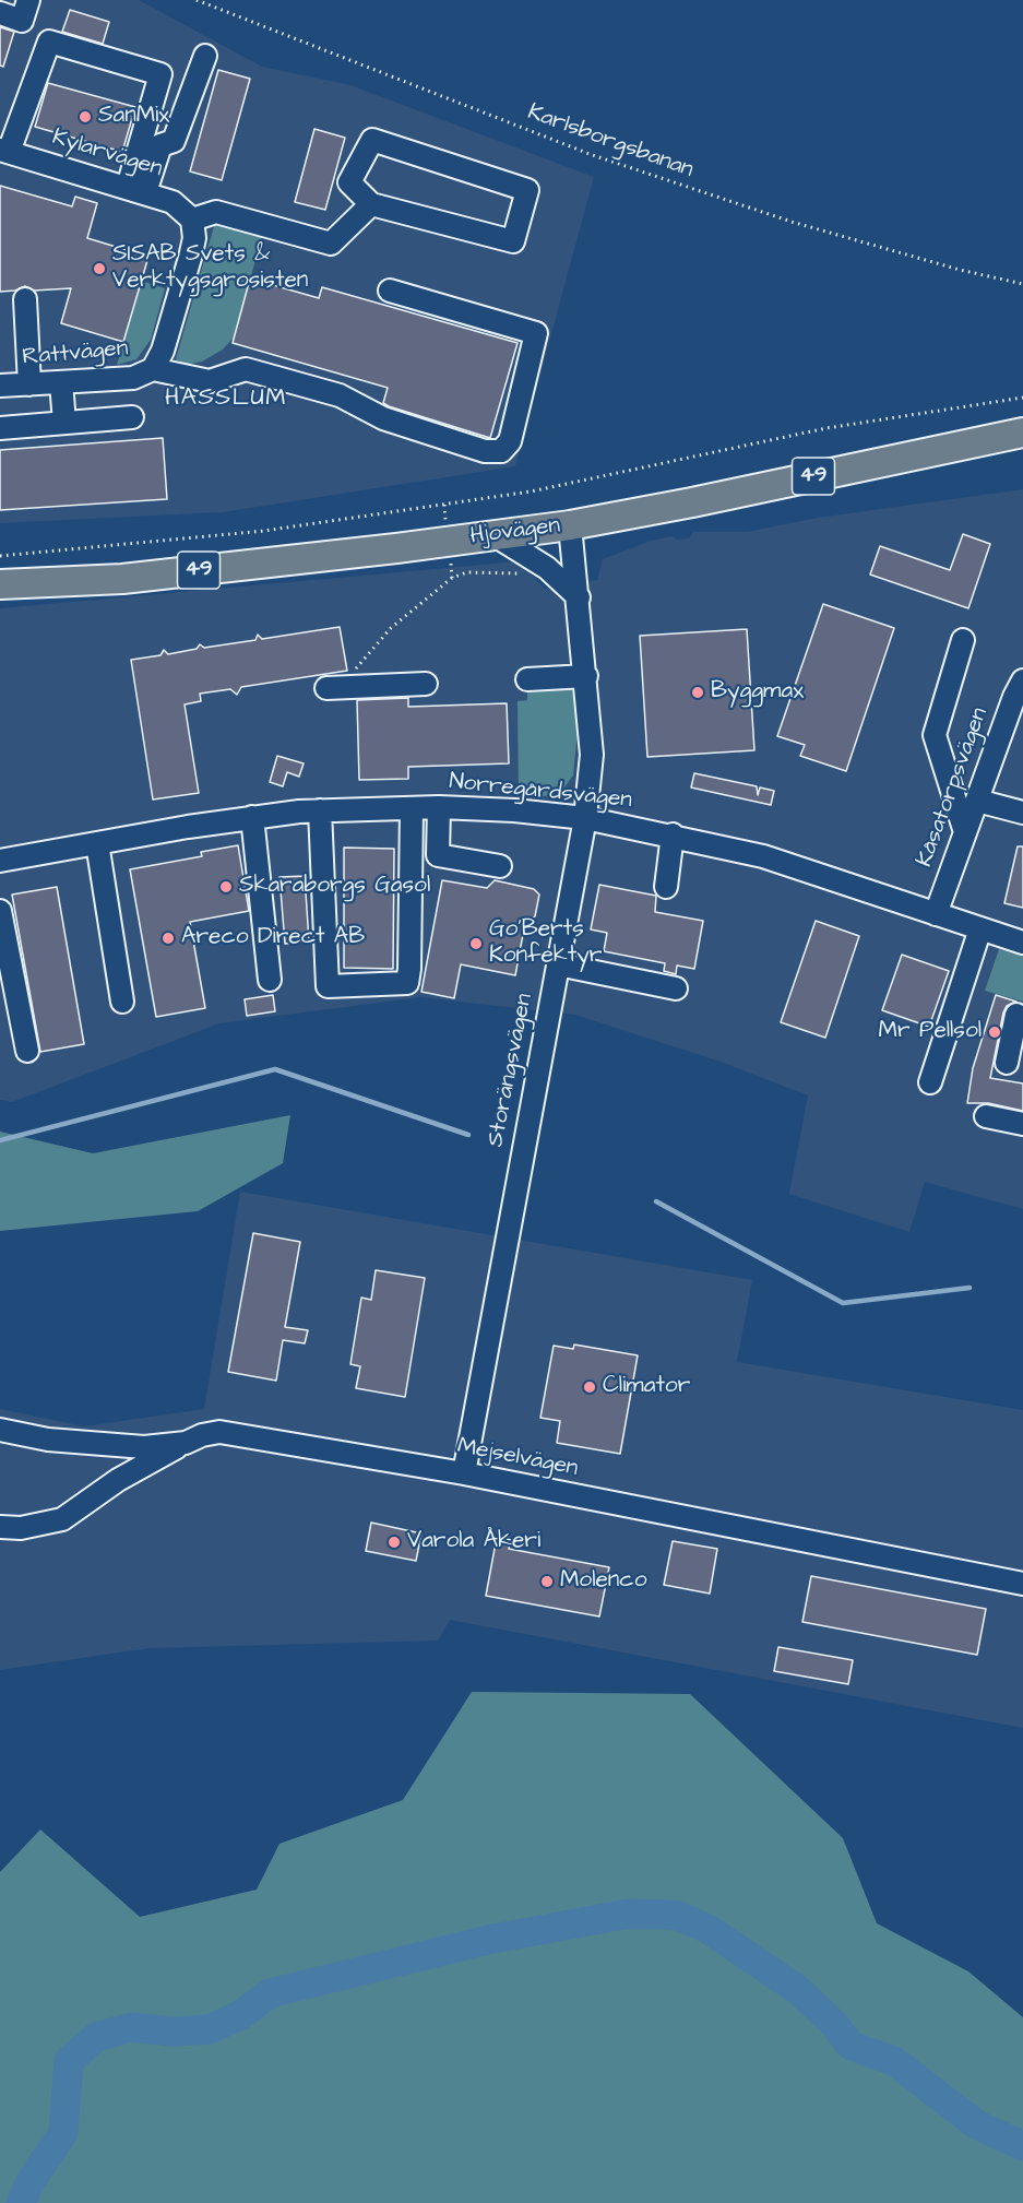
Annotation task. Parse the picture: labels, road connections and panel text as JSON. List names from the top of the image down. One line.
{"streets":{"main road":["49","Hjovägen"],"street":["Kylarvägen","Rattvägen","Kåsatorpsvägen","Norregårdsvägen","Storängsvägen","Mejselvägen"],"path":["Karlsborgsbanan"]},"crossings":[["Kylarvägen","Rattvägen"],["Hjovägen","Storängsvägen"],["Kåsatorpsvägen","Norregårdsvägen"],["Norregårdsvägen","Storängsvägen"],["Storängsvägen","Mejselvägen"]],"districts":["HASSLUM"],"places":["SanMix","SISAB Svets & Verktygsgrosisten","Byggmax","Skaraborgs Gasol","Areco Direct AB","Go'Berts Konfektyr","Mr Pellsol","Climator","Varola Åkeri","Molenco"]}
